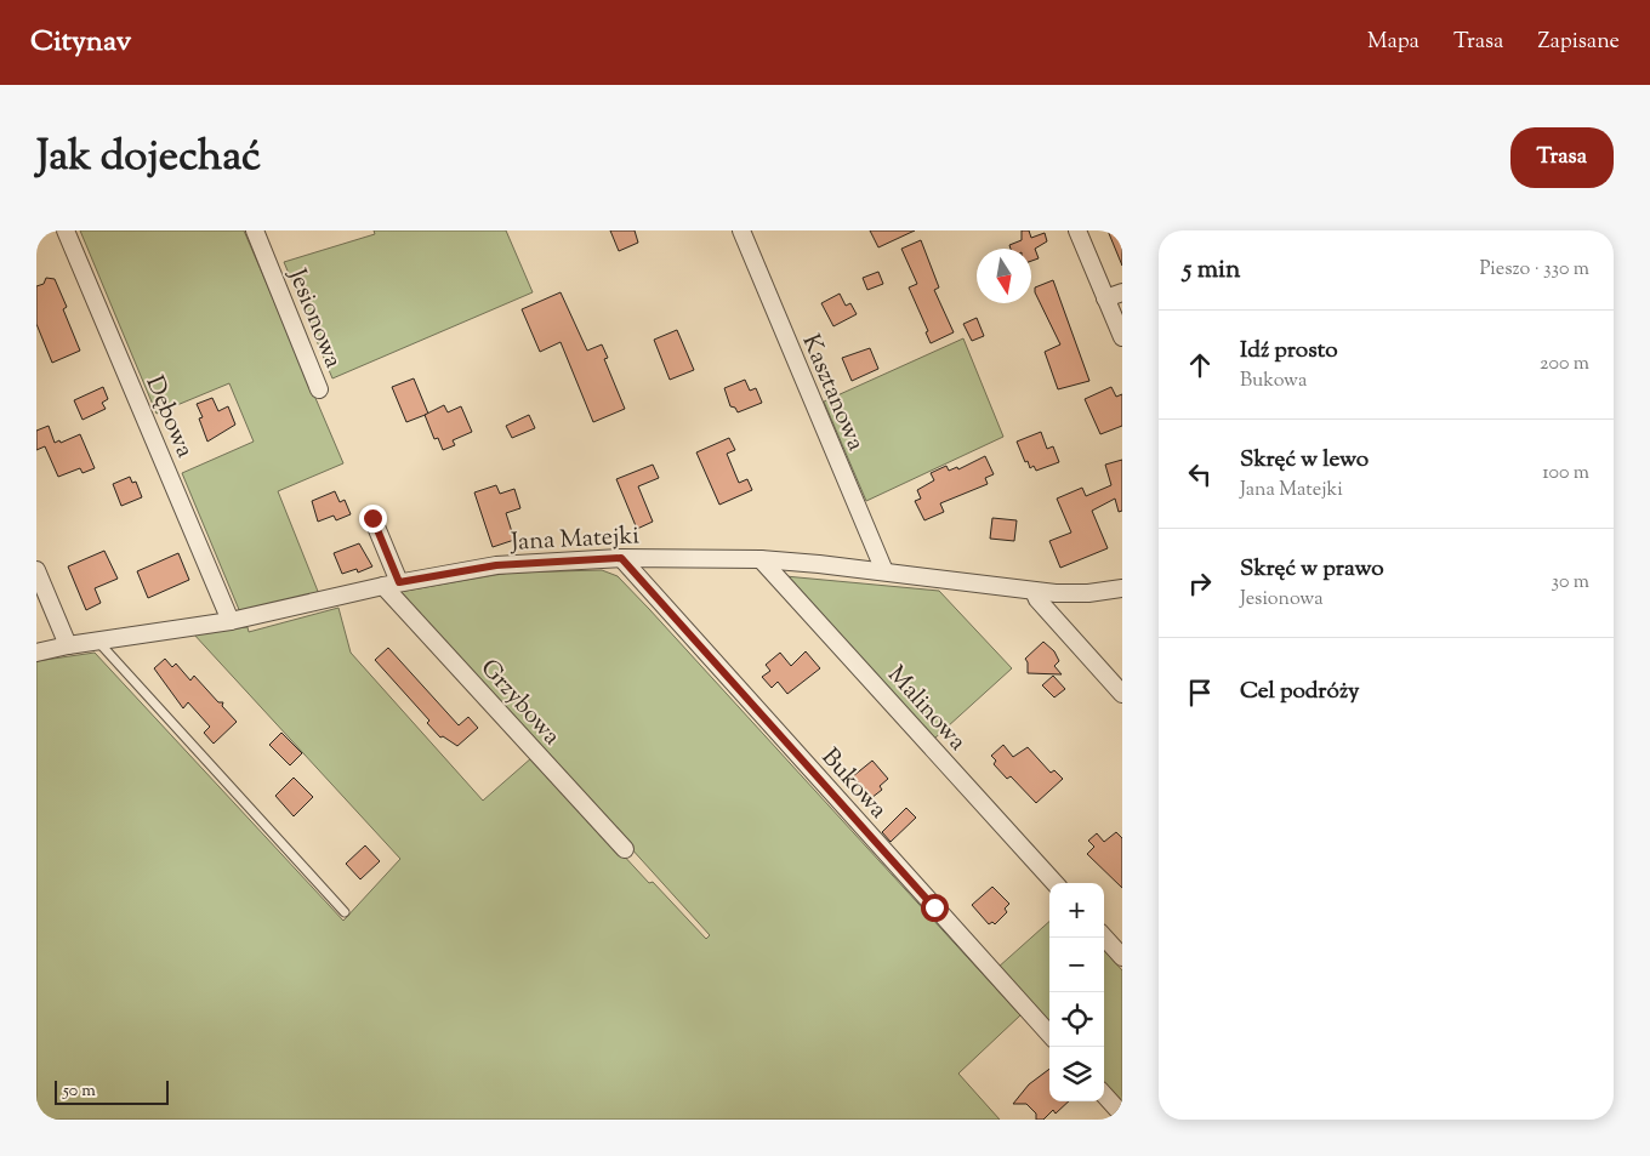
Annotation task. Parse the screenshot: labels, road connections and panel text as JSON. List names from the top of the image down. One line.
{"streets":{"street":["Jesionowa","Kasztanowa","Dębowa","Jana Matejki","Grzybowa","Malinowa","Bukowa"]},"crossings":[["Kasztanowa","Jana Matejki"],["Dębowa","Jana Matejki"],["Jana Matejki","Grzybowa"],["Jana Matejki","Malinowa"],["Jana Matejki","Bukowa"]],"scale_bar":"50 m","north":"bottom","page":{"header":"Citynav","nav":["Mapa","Trasa","Zapisane"],"title":"Jak dojechać","buttons":"Trasa","heading":["5 min","Pieszo · 330 m"],"list":[["Idź prosto","Bukowa","200 m"],["Skręć w lewo","Jana Matejki","100 m"],["Skręć w prawo","Jesionowa","30 m"],"Cel podróży"],"map_buttons":["+","−"],"scale":"50 m"}}
